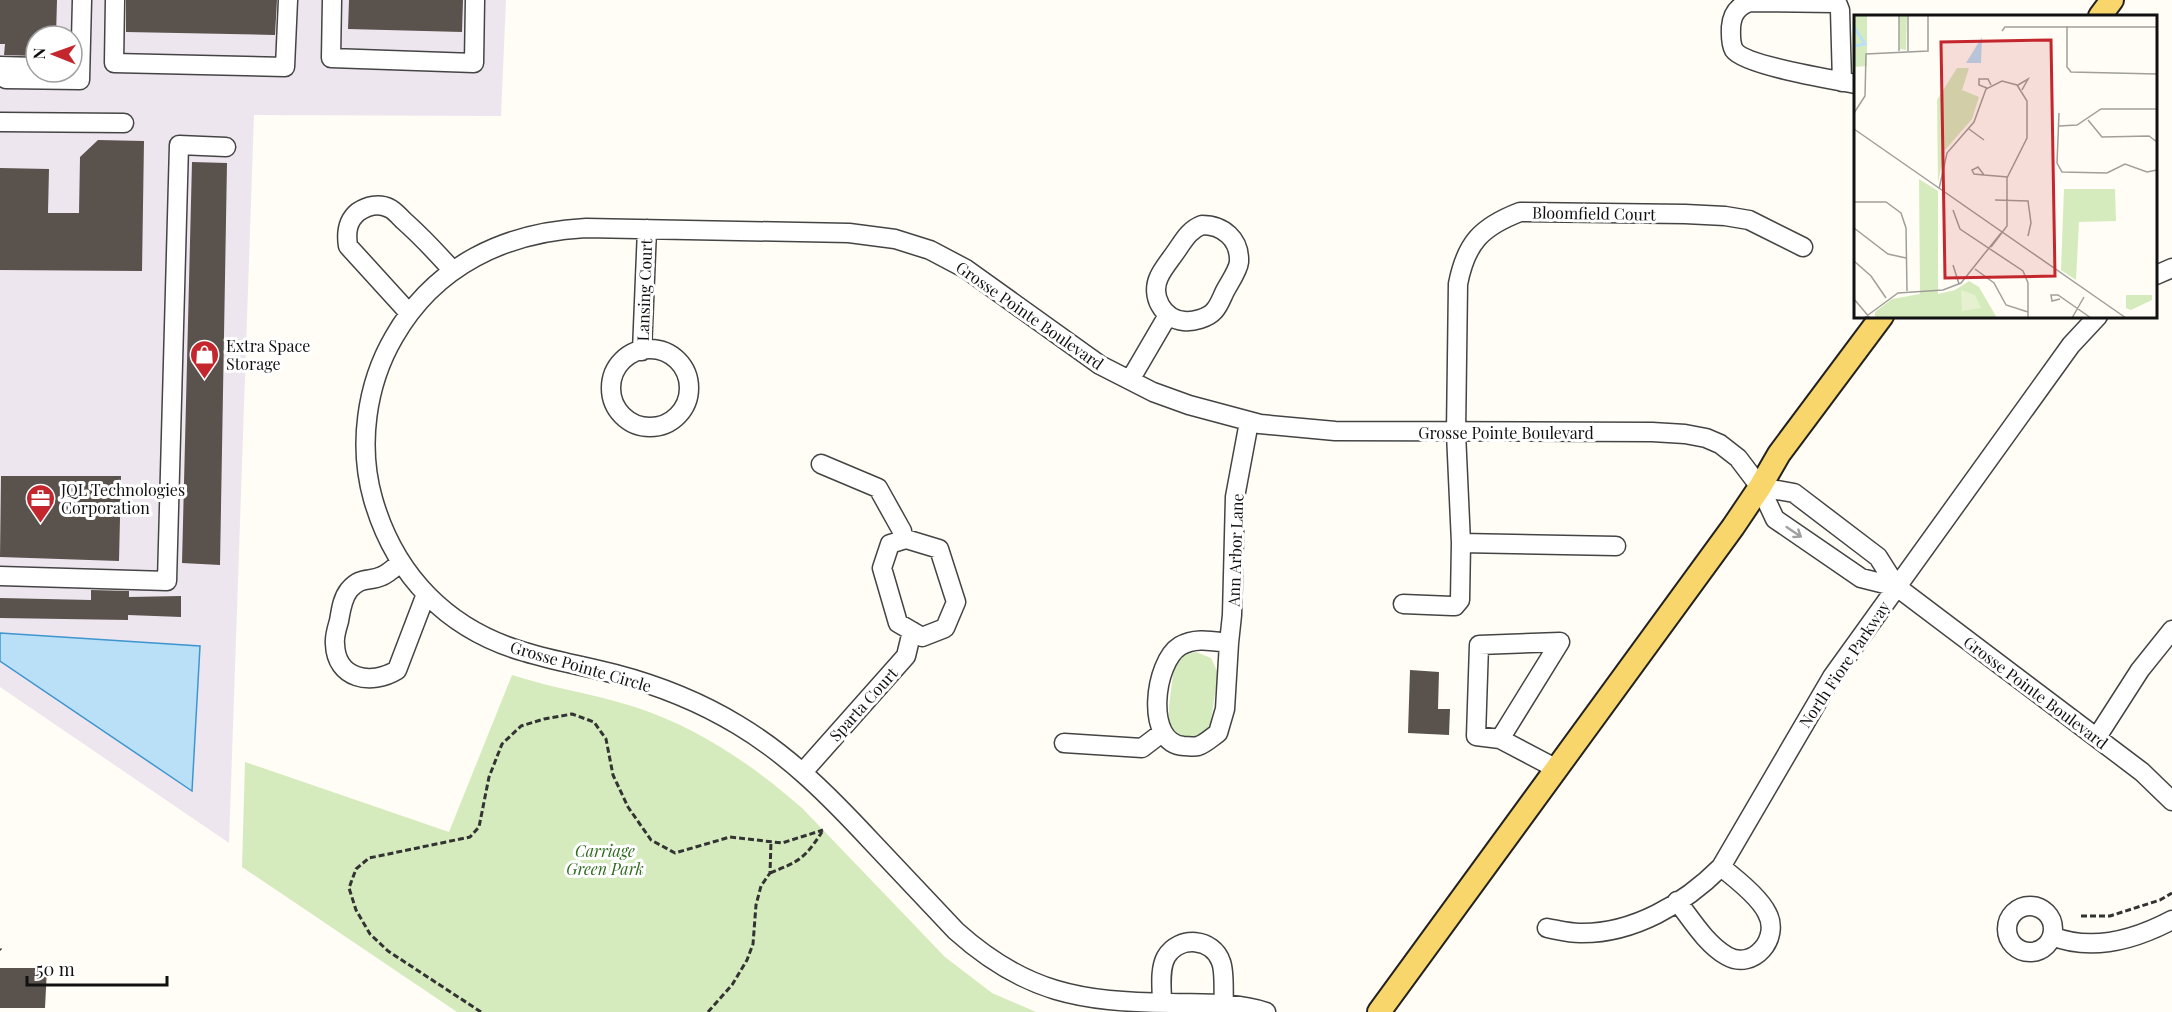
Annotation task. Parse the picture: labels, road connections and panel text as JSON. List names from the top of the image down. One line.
{"streets":{"street":["Bloomfield Court","Lansing Court","Grosse Pointe Boulevard","Ann Arbor Lane","North Fiore Parkway","Grosse Pointe Circle","Sparta Court"]},"crossings":[["Bloomfield Court","Grosse Pointe Boulevard"],["Lansing Court","Grosse Pointe Boulevard"],["Grosse Pointe Boulevard","Ann Arbor Lane"],["Grosse Pointe Boulevard","North Fiore Parkway"],["Grosse Pointe Boulevard","Grosse Pointe Circle"],["Grosse Pointe Circle","Sparta Court"]],"parks":["Carriage Green Park"],"places":{"shop":["Extra Space Storage"],"office":["JQL Technologies Corporation"]},"scale_bar":"50 m","north":"left"}
